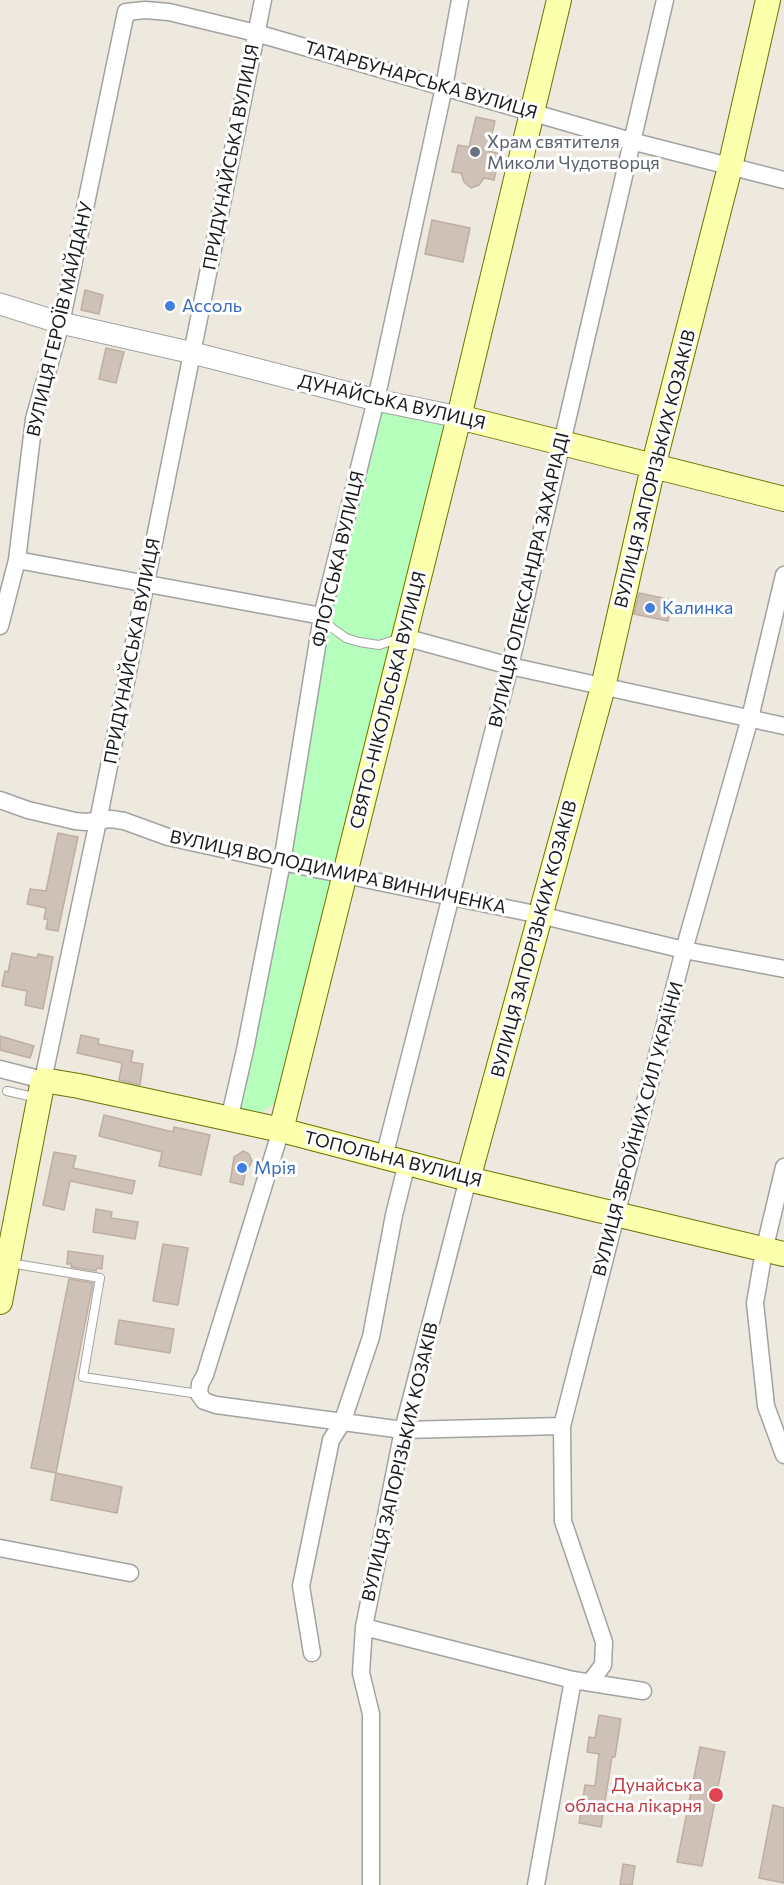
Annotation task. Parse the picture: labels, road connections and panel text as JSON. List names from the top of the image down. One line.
{"streets":{"main road":["ПРИДУНАЙСЬКА ВУЛИЦЯ","ДУНАЙСЬКА ВУЛИЦЯ","ВУЛИЦЯ ЗАПОРІЗЬКИХ КОЗАКІВ","СВЯТО-НІКОЛЬСЬКА ВУЛИЦЯ","ТОПОЛЬНА ВУЛИЦЯ"],"street":["ТАТАРБУНАРСЬКА ВУЛИЦЯ","ВУЛИЦЯ ГЕРОЇВ МАЙДАНУ","ФЛОТСЬКА ВУЛИЦЯ","ВУЛИЦЯ ОЛЕКСАНДРА ЗАХАРІАДІ","ВУЛИЦЯ ВОЛОДИМИРА ВИННИЧЕНКА","ВУЛИЦЯ ЗБРОЙНИХ СИЛ УКРАЇНИ"]},"crossings":[["ТАТАРБУНАРСЬКА ВУЛИЦЯ","ПРИДУНАЙСЬКА ВУЛИЦЯ"],["ТАТАРБУНАРСЬКА ВУЛИЦЯ","ВУЛИЦЯ ГЕРОЇВ МАЙДАНУ"],["ТАТАРБУНАРСЬКА ВУЛИЦЯ","ВУЛИЦЯ ЗАПОРІЗЬКИХ КОЗАКІВ"],["ТАТАРБУНАРСЬКА ВУЛИЦЯ","ФЛОТСЬКА ВУЛИЦЯ"],["ТАТАРБУНАРСЬКА ВУЛИЦЯ","ВУЛИЦЯ ОЛЕКСАНДРА ЗАХАРІАДІ"],["ТАТАРБУНАРСЬКА ВУЛИЦЯ","СВЯТО-НІКОЛЬСЬКА ВУЛИЦЯ"],["ПРИДУНАЙСЬКА ВУЛИЦЯ","ДУНАЙСЬКА ВУЛИЦЯ"],["ПРИДУНАЙСЬКА ВУЛИЦЯ","ВУЛИЦЯ ВОЛОДИМИРА ВИННИЧЕНКА"],["ПРИДУНАЙСЬКА ВУЛИЦЯ","ТОПОЛЬНА ВУЛИЦЯ"],["ВУЛИЦЯ ГЕРОЇВ МАЙДАНУ","ДУНАЙСЬКА ВУЛИЦЯ"],["ДУНАЙСЬКА ВУЛИЦЯ","ВУЛИЦЯ ЗАПОРІЗЬКИХ КОЗАКІВ"],["ДУНАЙСЬКА ВУЛИЦЯ","ФЛОТСЬКА ВУЛИЦЯ"],["ДУНАЙСЬКА ВУЛИЦЯ","ВУЛИЦЯ ОЛЕКСАНДРА ЗАХАРІАДІ"],["ДУНАЙСЬКА ВУЛИЦЯ","СВЯТО-НІКОЛЬСЬКА ВУЛИЦЯ"],["ВУЛИЦЯ ЗАПОРІЗЬКИХ КОЗАКІВ","ВУЛИЦЯ ВОЛОДИМИРА ВИННИЧЕНКА"],["ВУЛИЦЯ ЗАПОРІЗЬКИХ КОЗАКІВ","ТОПОЛЬНА ВУЛИЦЯ"],["ФЛОТСЬКА ВУЛИЦЯ","ВУЛИЦЯ ВОЛОДИМИРА ВИННИЧЕНКА"],["ФЛОТСЬКА ВУЛИЦЯ","ТОПОЛЬНА ВУЛИЦЯ"],["ВУЛИЦЯ ОЛЕКСАНДРА ЗАХАРІАДІ","ВУЛИЦЯ ВОЛОДИМИРА ВИННИЧЕНКА"],["ВУЛИЦЯ ОЛЕКСАНДРА ЗАХАРІАДІ","ТОПОЛЬНА ВУЛИЦЯ"],["СВЯТО-НІКОЛЬСЬКА ВУЛИЦЯ","ВУЛИЦЯ ВОЛОДИМИРА ВИННИЧЕНКА"],["СВЯТО-НІКОЛЬСЬКА ВУЛИЦЯ","ТОПОЛЬНА ВУЛИЦЯ"],["ВУЛИЦЯ ВОЛОДИМИРА ВИННИЧЕНКА","ВУЛИЦЯ ЗБРОЙНИХ СИЛ УКРАЇНИ"],["ВУЛИЦЯ ЗБРОЙНИХ СИЛ УКРАЇНИ","ТОПОЛЬНА ВУЛИЦЯ"]],"places":["Храм святителя Миколи Чудотворця","Ассоль","Калинка","Мрія","Дунайська обласна лікарня"]}
